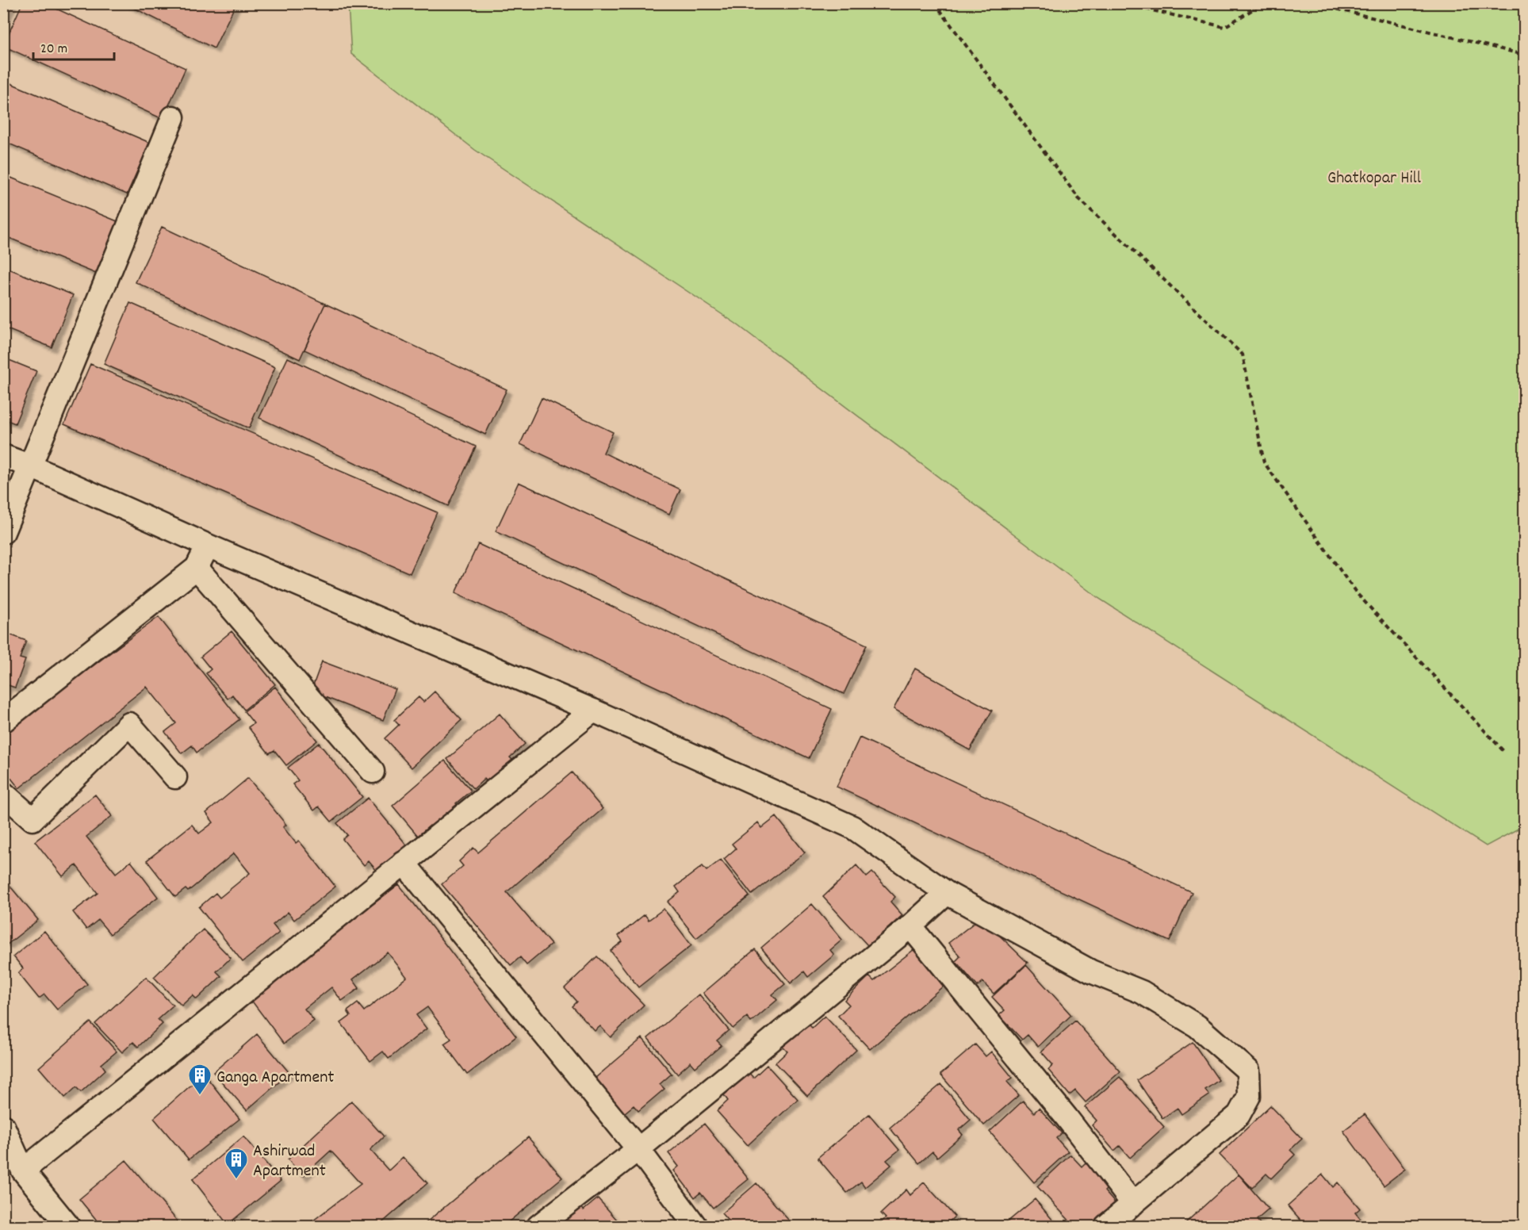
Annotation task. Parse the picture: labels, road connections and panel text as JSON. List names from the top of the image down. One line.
{"parks":["Ghatkopar Hill"],"places":{"building":["Ganga Apartment","Ashirwad Apartment"]},"scale_bar":"20 m"}
